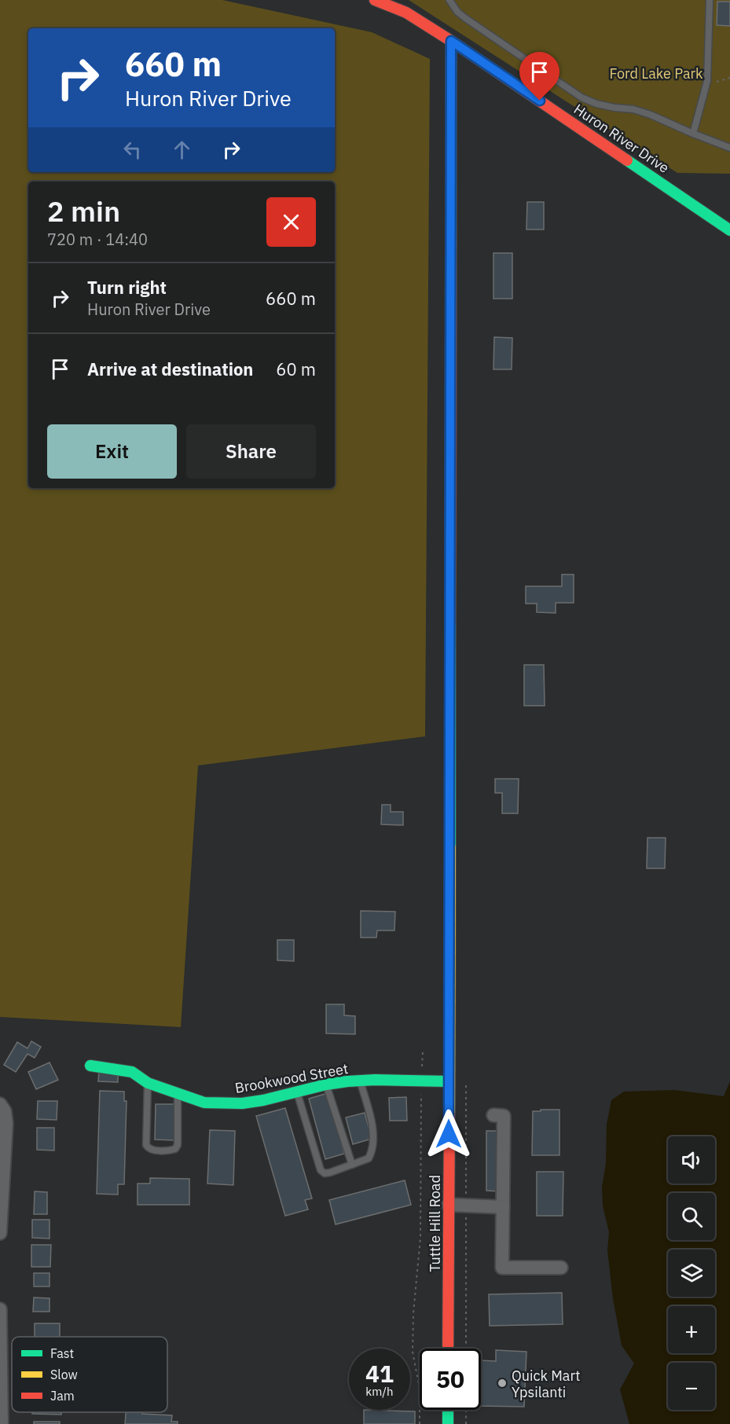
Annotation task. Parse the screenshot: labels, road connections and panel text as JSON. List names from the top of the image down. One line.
{"streets":{"main road":["Huron River Drive","Brookwood Street","Tuttle Hill Road"]},"crossings":[["Huron River Drive","Tuttle Hill Road"],["Brookwood Street","Tuttle Hill Road"]],"parks":["Ford Lake Park"],"places":["Quick Mart Ypsilanti"],"legend":["Fast","Slow","Jam"],"page":{"turn":["660 m","Huron River Drive"],"heading":["2 min","720 m · 14:40"],"list":[{"name":"Turn right","note":"Huron River Drive","value":"660 m"},{"name":"Arrive at destination","value":"60 m"}],"buttons":["Exit","Share"],"map_buttons":["+","−"],"speed":"41 km/h","limit":"50"}}
